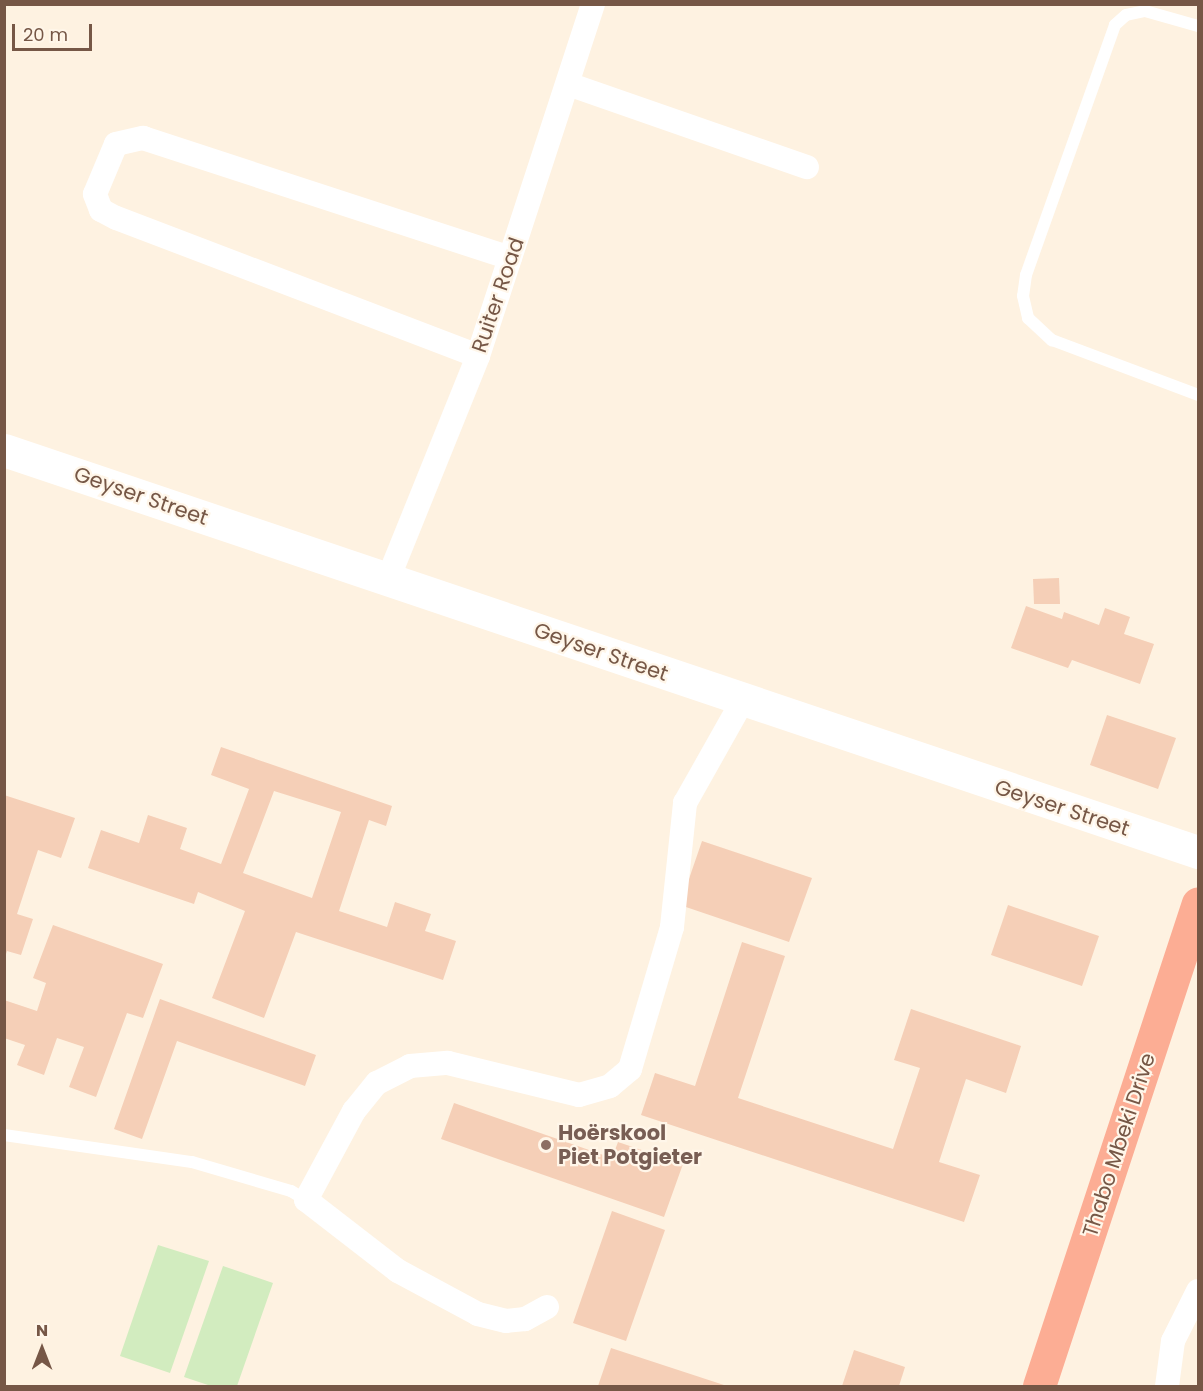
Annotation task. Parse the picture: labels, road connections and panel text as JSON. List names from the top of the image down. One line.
{"streets":{"highway":["Thabo Mbeki Drive"],"street":["Ruiter Road","Geyser Street"]},"crossings":[["Ruiter Road","Geyser Street"]],"places":["Hoërskool Piet Potgieter"],"scale_bar":"20 m","north":"top"}
